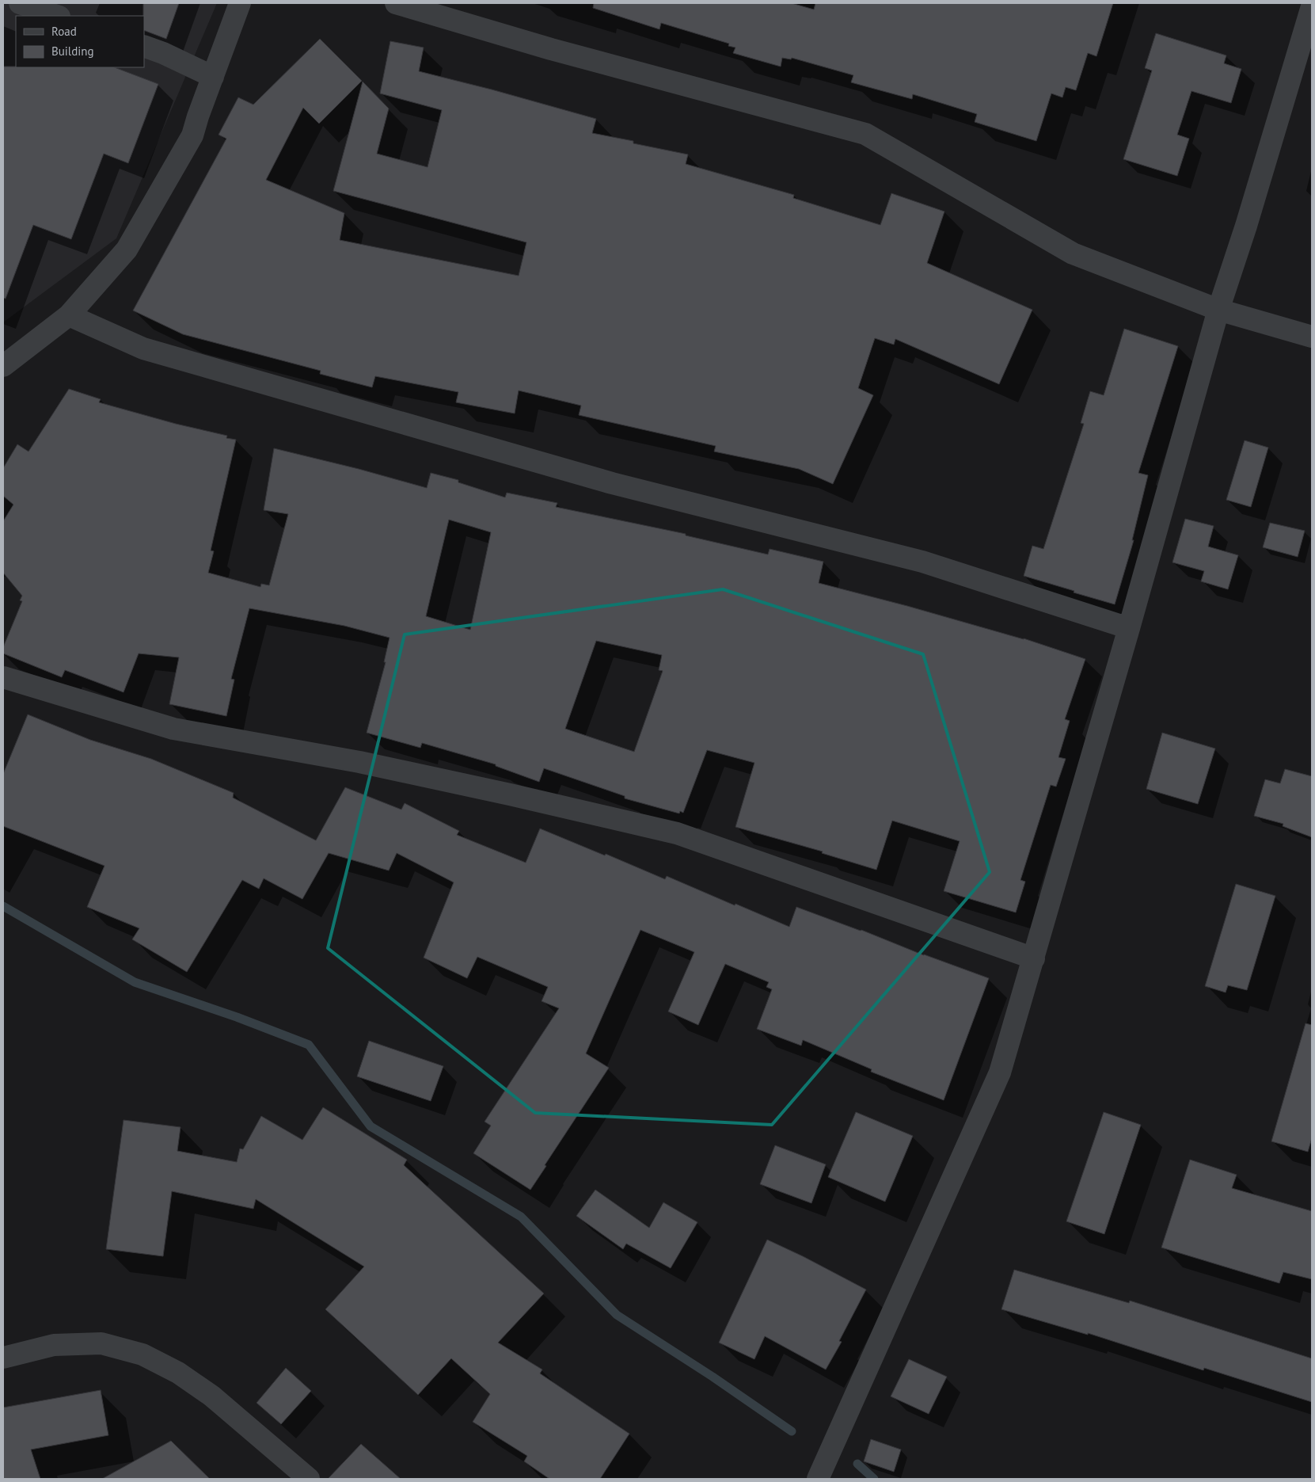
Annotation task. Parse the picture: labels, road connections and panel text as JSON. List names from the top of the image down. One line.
{"legend":["Road","Building"]}
